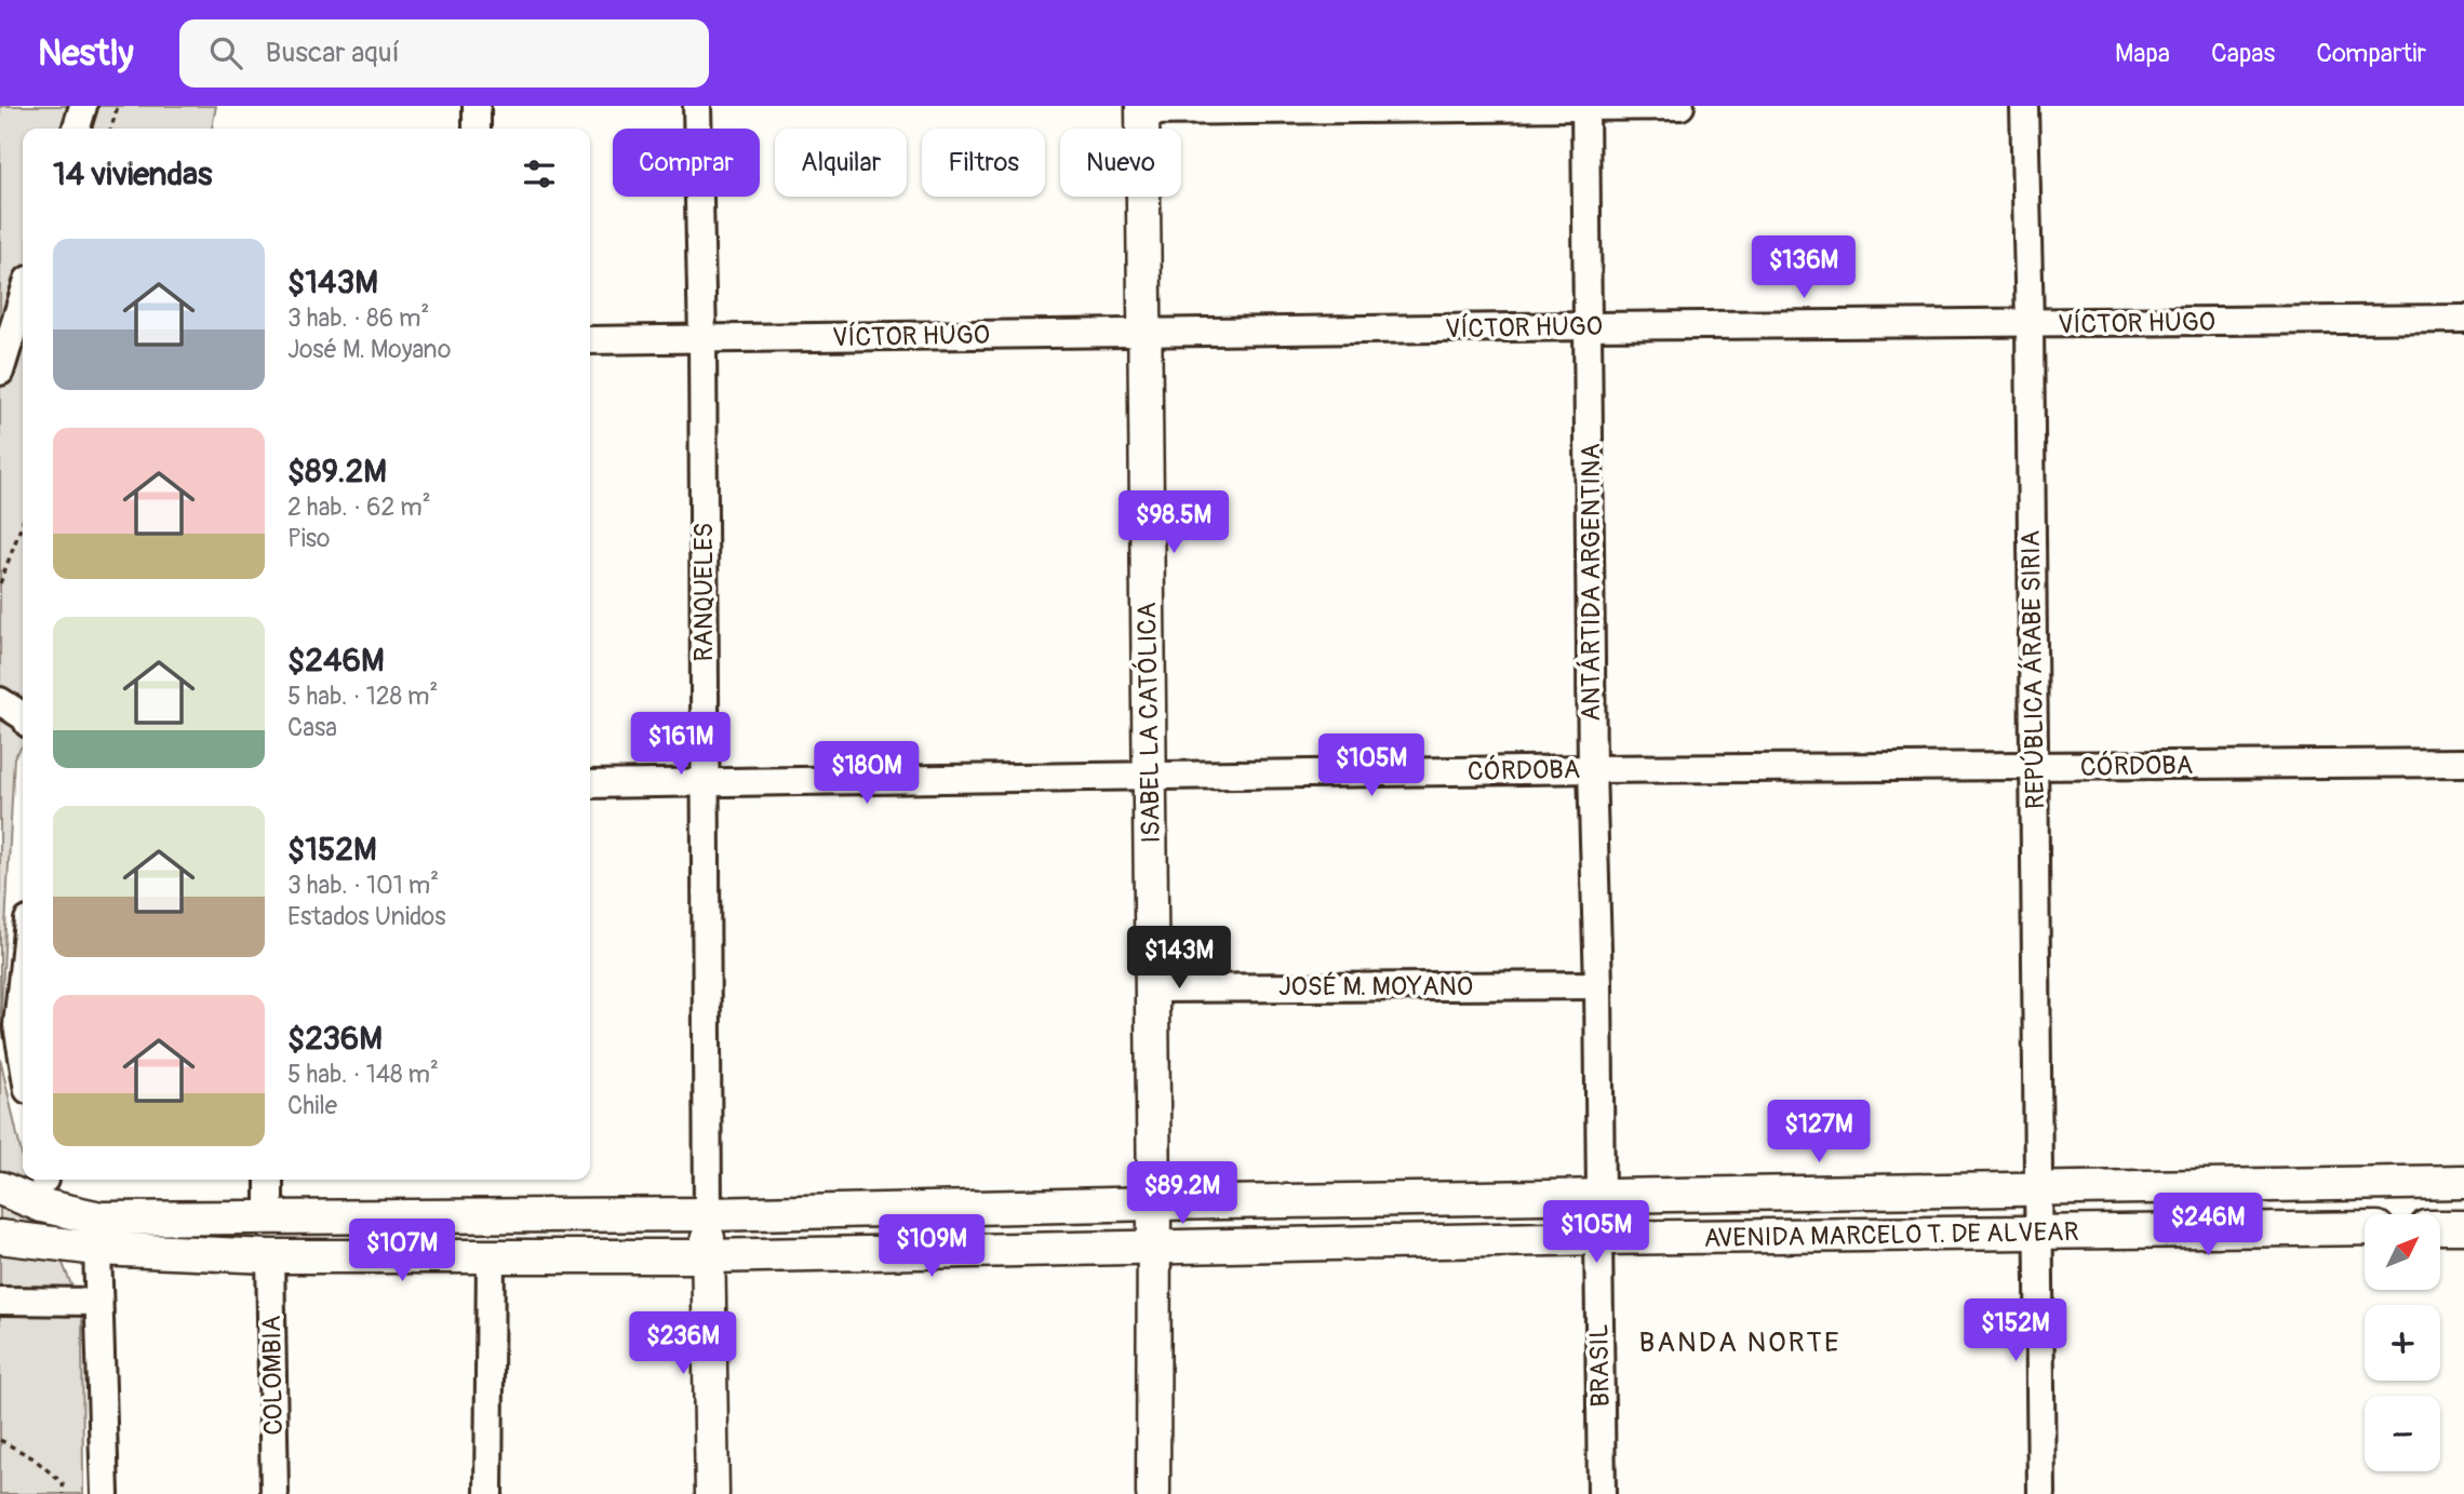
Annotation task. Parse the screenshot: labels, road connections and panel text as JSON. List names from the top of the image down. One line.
{"streets":{"main road":["ISABEL LA CATÓLICA","AVENIDA MARCELO T. DE ALVEAR"],"street":["VÍCTOR HUGO","ANTÁRTIDA ARGENTINA","RANQUELES","REPÚBLICA ÁRABE SIRIA","CÓRDOBA","JOSÉ M. MOYANO","BRASIL","COLOMBIA"]},"crossings":[["VÍCTOR HUGO","ANTÁRTIDA ARGENTINA"],["VÍCTOR HUGO","RANQUELES"],["VÍCTOR HUGO","REPÚBLICA ÁRABE SIRIA"],["VÍCTOR HUGO","ISABEL LA CATÓLICA"],["ANTÁRTIDA ARGENTINA","CÓRDOBA"],["ANTÁRTIDA ARGENTINA","JOSÉ M. MOYANO"],["ANTÁRTIDA ARGENTINA","AVENIDA MARCELO T. DE ALVEAR"],["RANQUELES","CÓRDOBA"],["RANQUELES","AVENIDA MARCELO T. DE ALVEAR"],["REPÚBLICA ÁRABE SIRIA","CÓRDOBA"],["REPÚBLICA ÁRABE SIRIA","AVENIDA MARCELO T. DE ALVEAR"],["ISABEL LA CATÓLICA","CÓRDOBA"],["ISABEL LA CATÓLICA","JOSÉ M. MOYANO"],["ISABEL LA CATÓLICA","AVENIDA MARCELO T. DE ALVEAR"],["AVENIDA MARCELO T. DE ALVEAR","BRASIL"],["AVENIDA MARCELO T. DE ALVEAR","COLOMBIA"]],"districts":["BANDA NORTE"],"north":"top right","page":{"header":"Nestly","search":"Buscar aquí","nav":["Mapa","Capas","Compartir"],"chip":["Comprar","Alquilar","Filtros","Nuevo"],"heading":"14 viviendas","list":[{"name":"$143M","note":"3 hab. · 86 m² · José M. Moyano"},{"name":"$89.2M","note":"2 hab. · 62 m² · Piso"},{"name":"$246M","note":"5 hab. · 128 m² · Casa"},{"name":"$152M","note":"3 hab. · 101 m² · Estados Unidos"},{"name":"$236M","note":"5 hab. · 148 m² · Chile"}],"price":["$136M","$98.5M","$161M","$105M","$180M","$143M","$127M","$89.2M","$246M","$105M","$109M","$107M","$152M","$236M"],"map_buttons":["+","−"]}}
